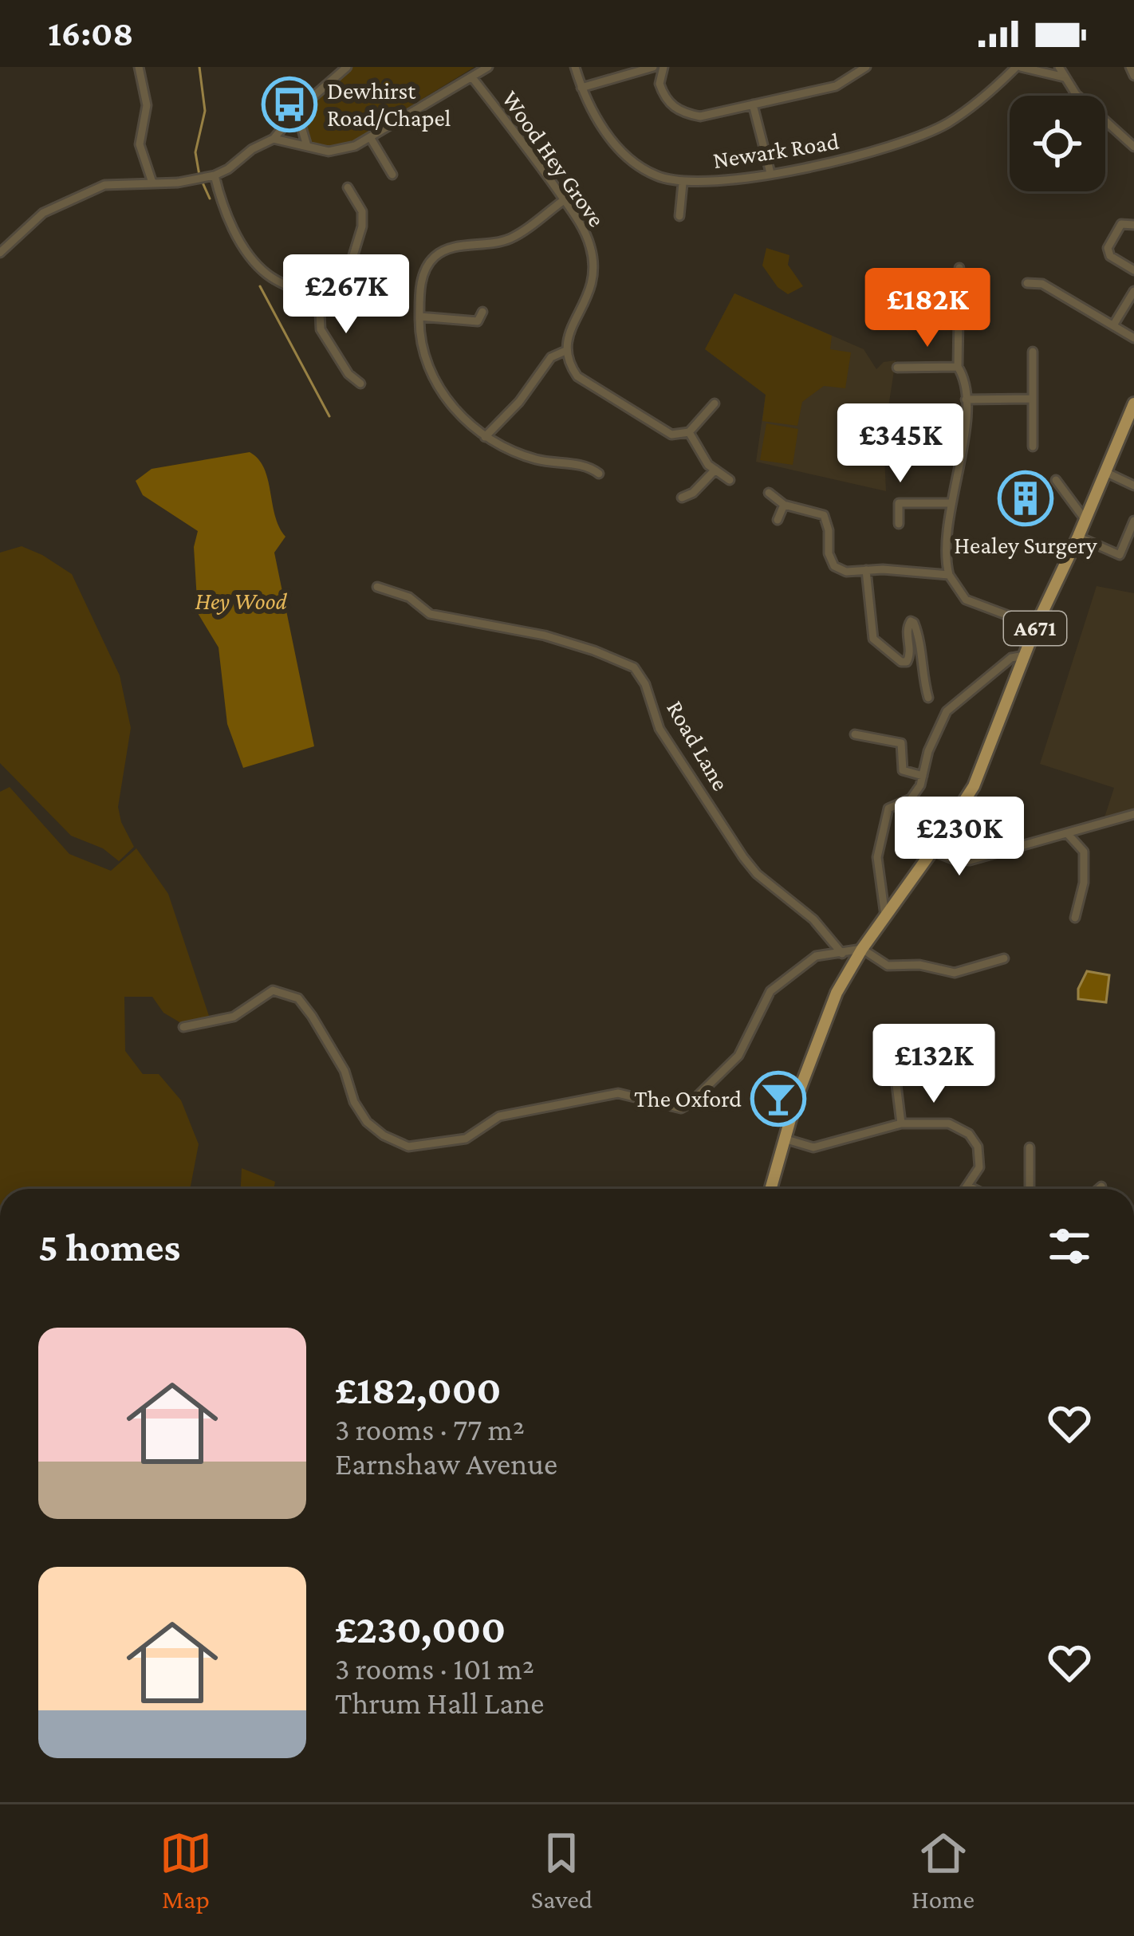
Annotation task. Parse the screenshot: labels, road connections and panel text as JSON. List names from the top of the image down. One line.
{"streets":{"main road":["A671"],"street":["Newark Road","Wood Hey Grove","Road Lane"]},"parks":["Hey Wood"],"places":{"bus stop":["Dewhirst Road/Chapel"],"building":["Healey Surgery"],"bar":["The Oxford"]},"page":{"status":"16:08","price":["£267K","£182K","£345K","£230K","£132K"],"heading":"5 homes","list":[{"name":"£182,000","note":"3 rooms · 77 m² · Earnshaw Avenue"},{"name":"£230,000","note":"3 rooms · 101 m² · Thrum Hall Lane"}],"tabs":["Map","Saved","Home"]}}
